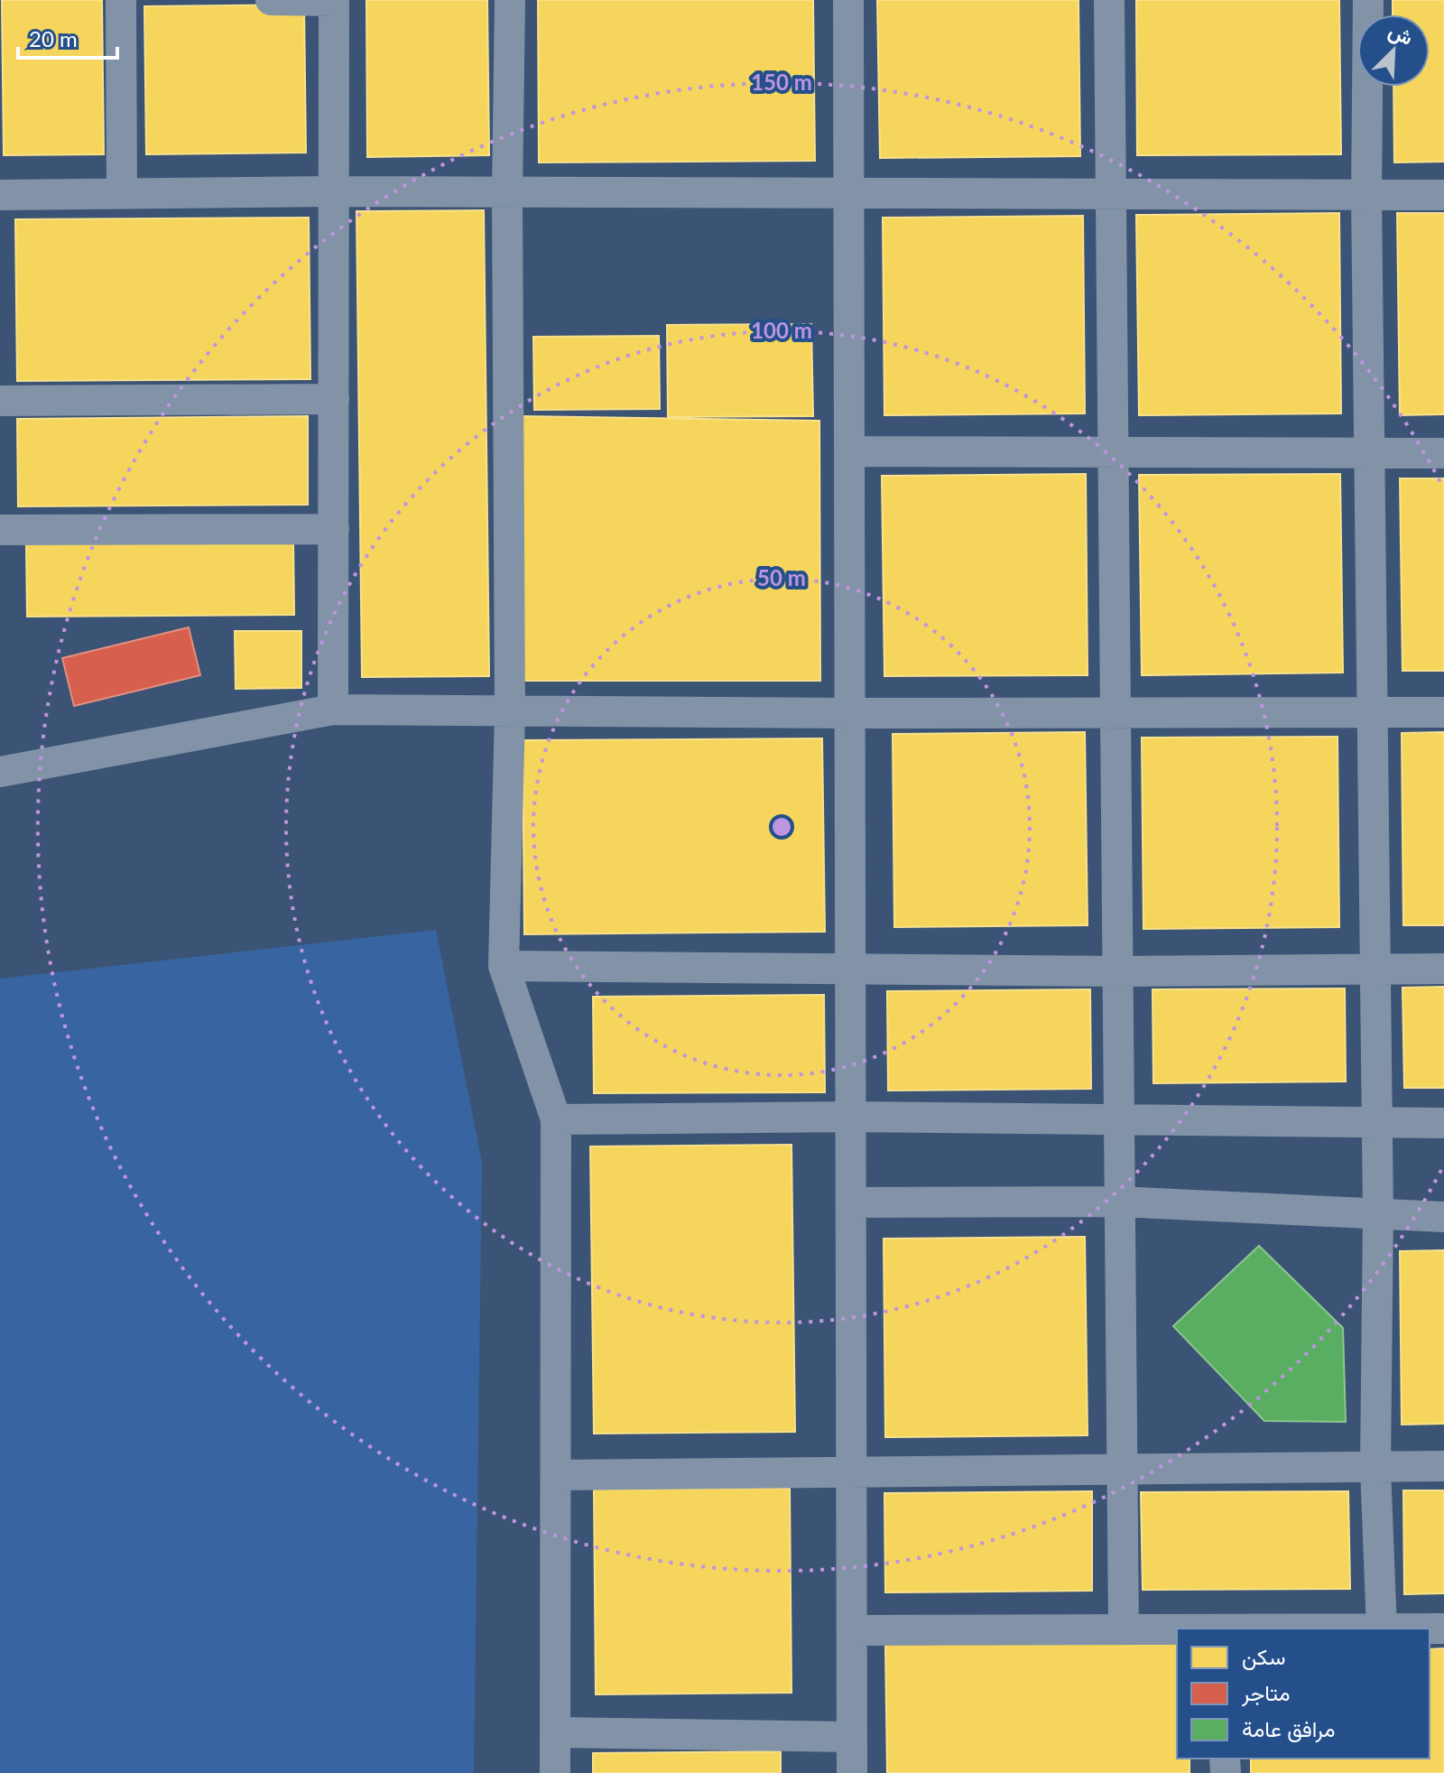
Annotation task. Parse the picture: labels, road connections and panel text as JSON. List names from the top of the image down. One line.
{"legend":["سكن","متاجر","مرافق عامة"],"scale_bar":"20 m","north":"top right","rings":["150 m","100 m","50 m"]}
